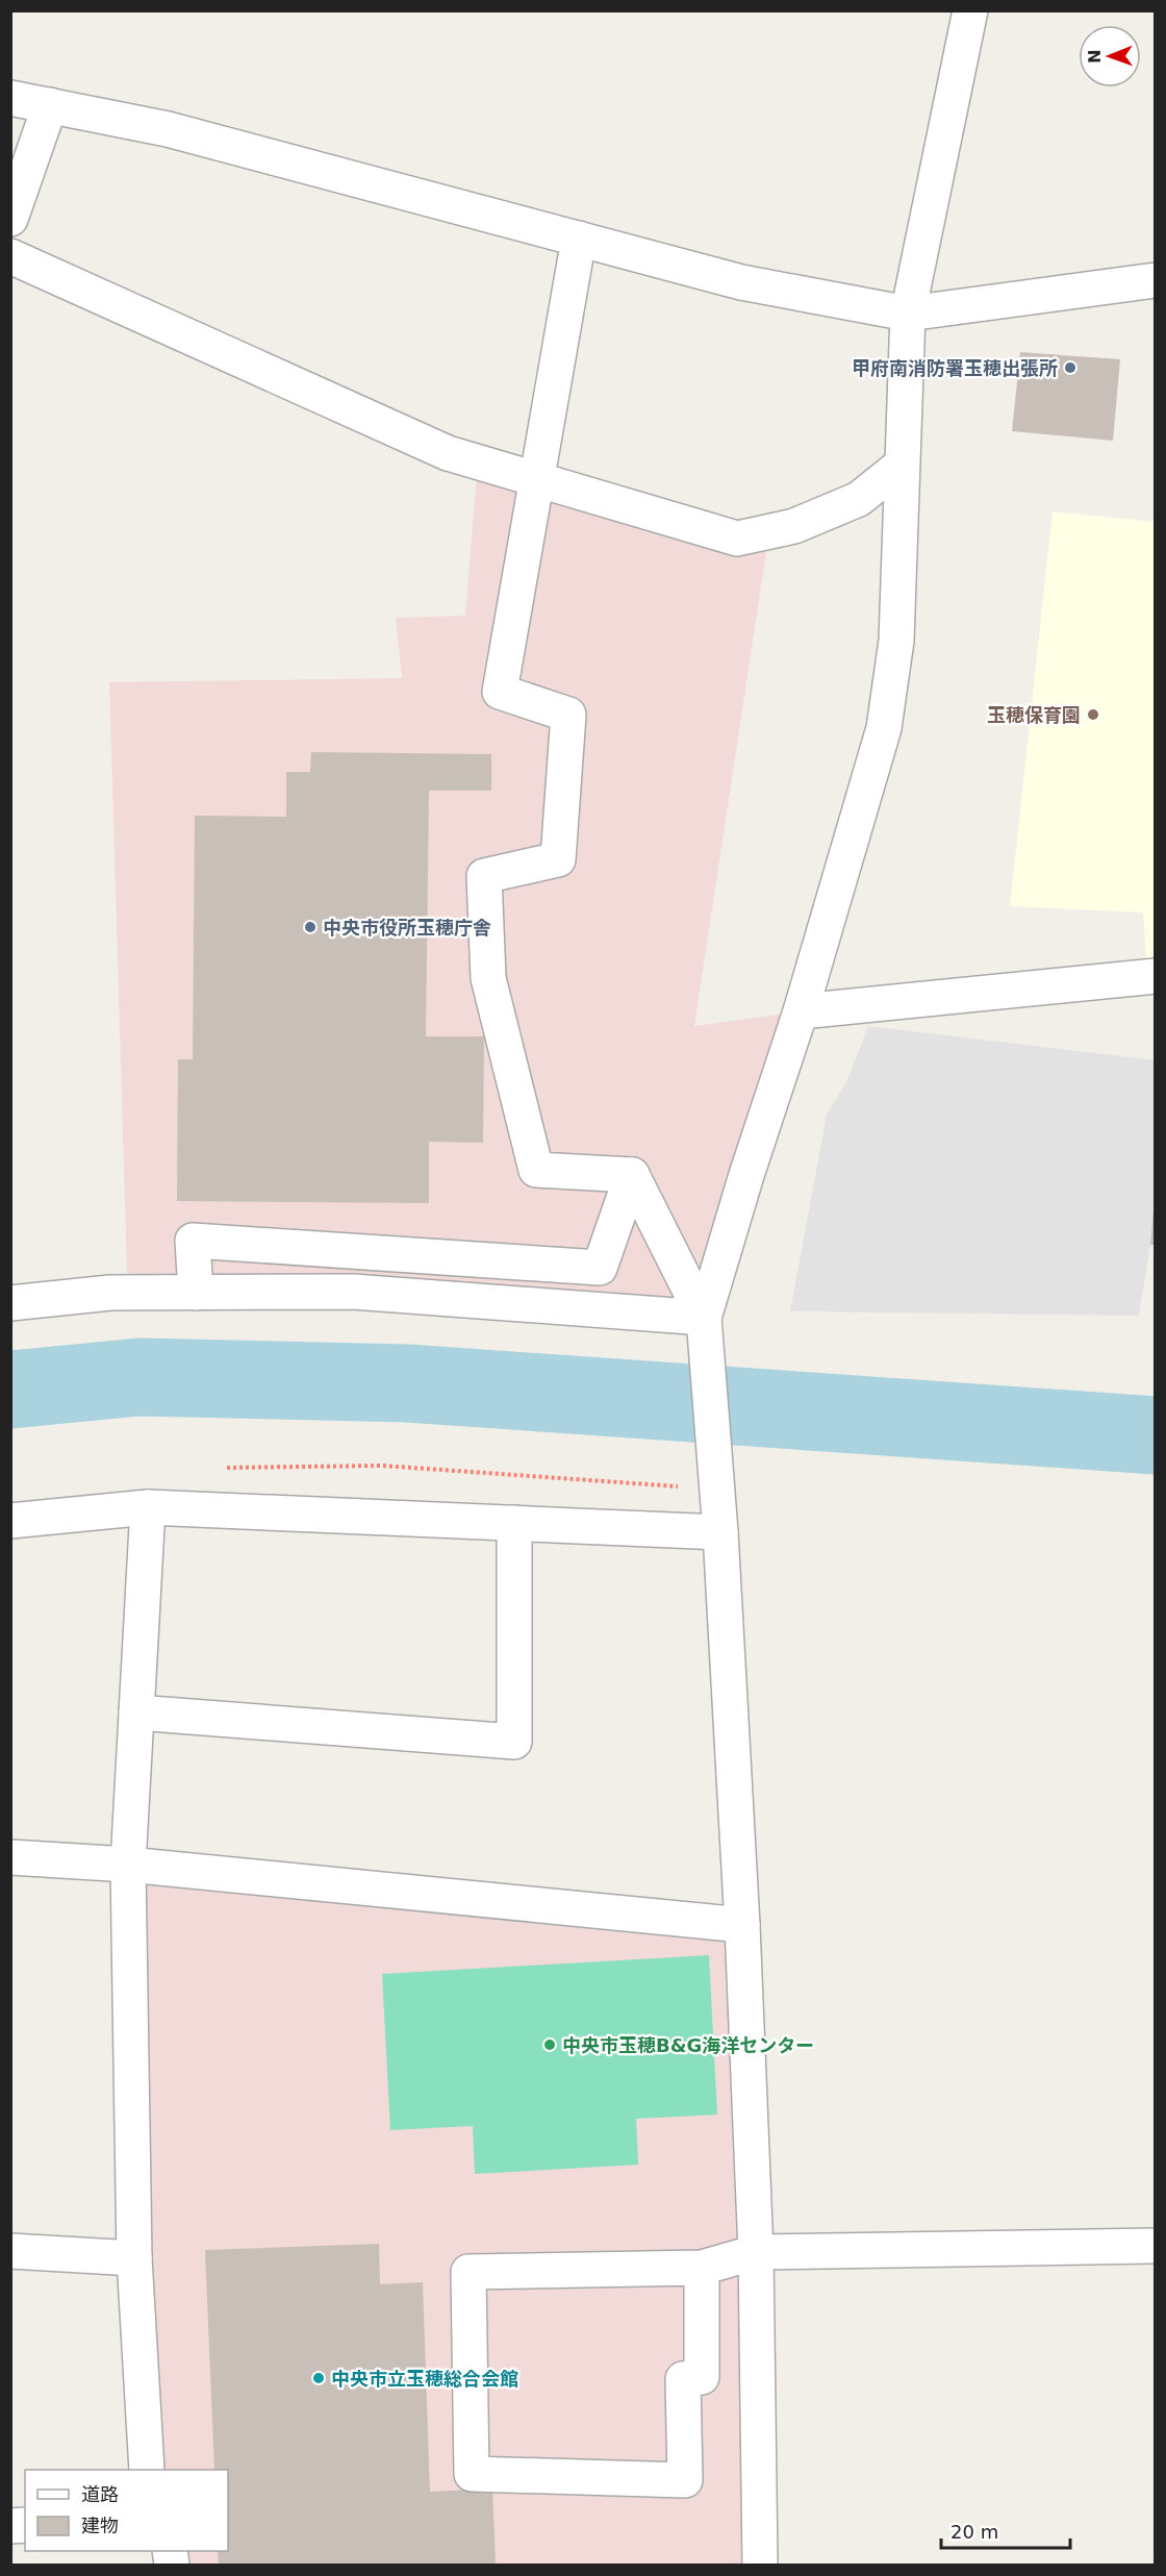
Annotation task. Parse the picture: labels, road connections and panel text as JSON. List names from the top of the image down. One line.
{"places":["甲府南消防署玉穂出張所","玉穂保育園","中央市役所玉穂庁舎","中央市玉穂B&G海洋センター","中央市立玉穂総合会館"],"legend":["道路","建物"],"scale_bar":"20 m","north":"left"}
